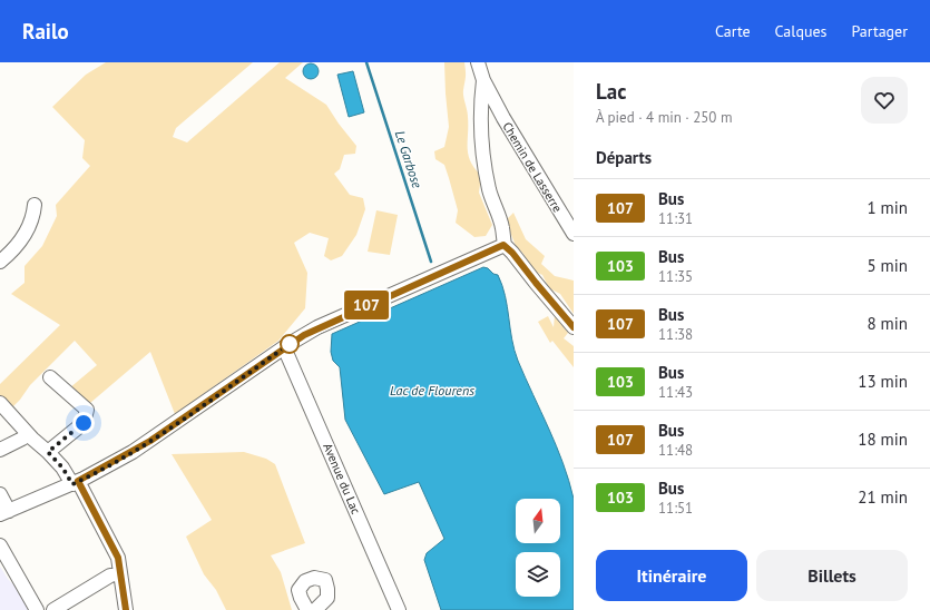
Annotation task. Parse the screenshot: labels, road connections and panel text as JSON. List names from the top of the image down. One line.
{"streets":{"street":["Chemin de Lasserre","Avenue du Lac"]},"water":["Le Garbose","Lac de Flourens"],"lines":["bus line 107"],"north":"top","page":{"header":"Railo","nav":["Carte","Calques","Partager"],"on_map":"107","heading":[["Lac","À pied · 4 min · 250 m"],"Départs"],"list":[{"mark":"107","name":"Bus","note":"11:31","value":"1 min"},{"mark":"103","name":"Bus","note":"11:35","value":"5 min"},{"mark":"107","name":"Bus","note":"11:38","value":"8 min"},{"mark":"103","name":"Bus","note":"11:43","value":"13 min"},{"mark":"107","name":"Bus","note":"11:48","value":"18 min"},{"mark":"103","name":"Bus","note":"11:51","value":"21 min"}],"buttons":["Itinéraire","Billets"]}}
